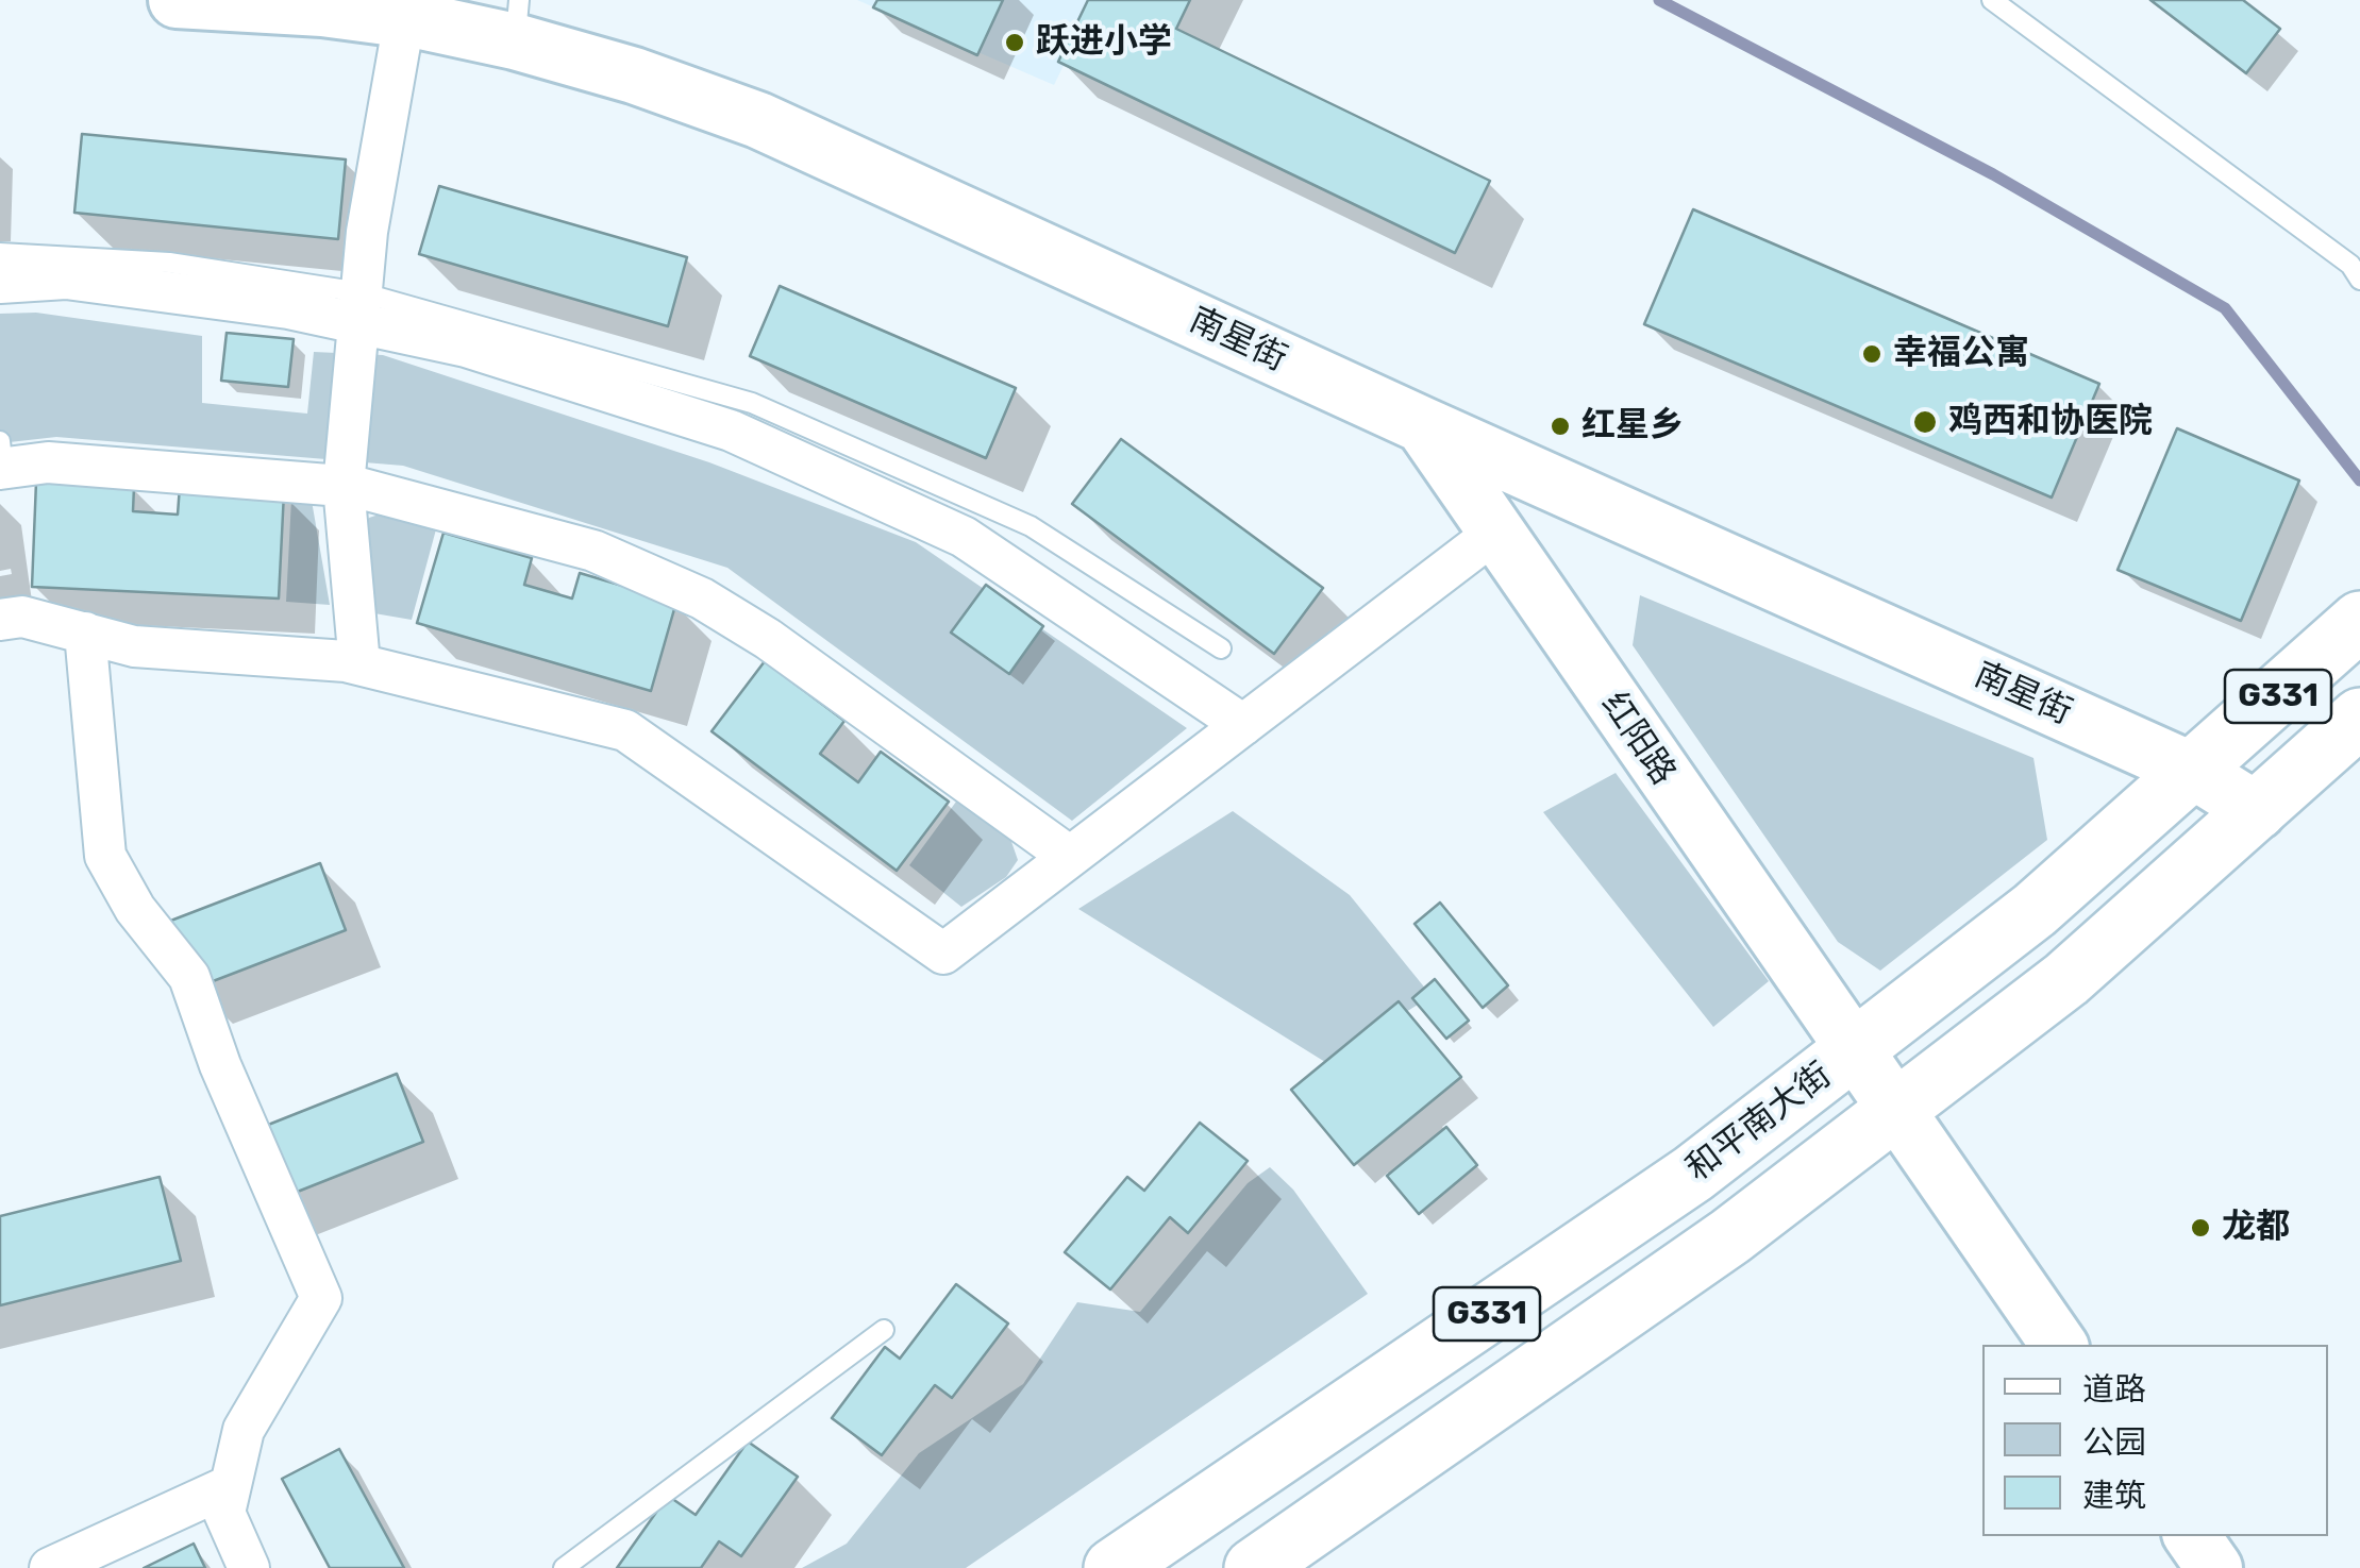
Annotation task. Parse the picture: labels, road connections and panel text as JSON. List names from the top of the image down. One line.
{"streets":{"highway":["G331","和平南大街"],"street":["南星街","红阳路"]},"crossings":[["南星街","红阳路"],["南星街","和平南大街"],["红阳路","和平南大街"]],"places":["跃进小学","幸福公寓","鸡西和协医院","红星乡","龙都"],"legend":["道路","公园","建筑"]}
